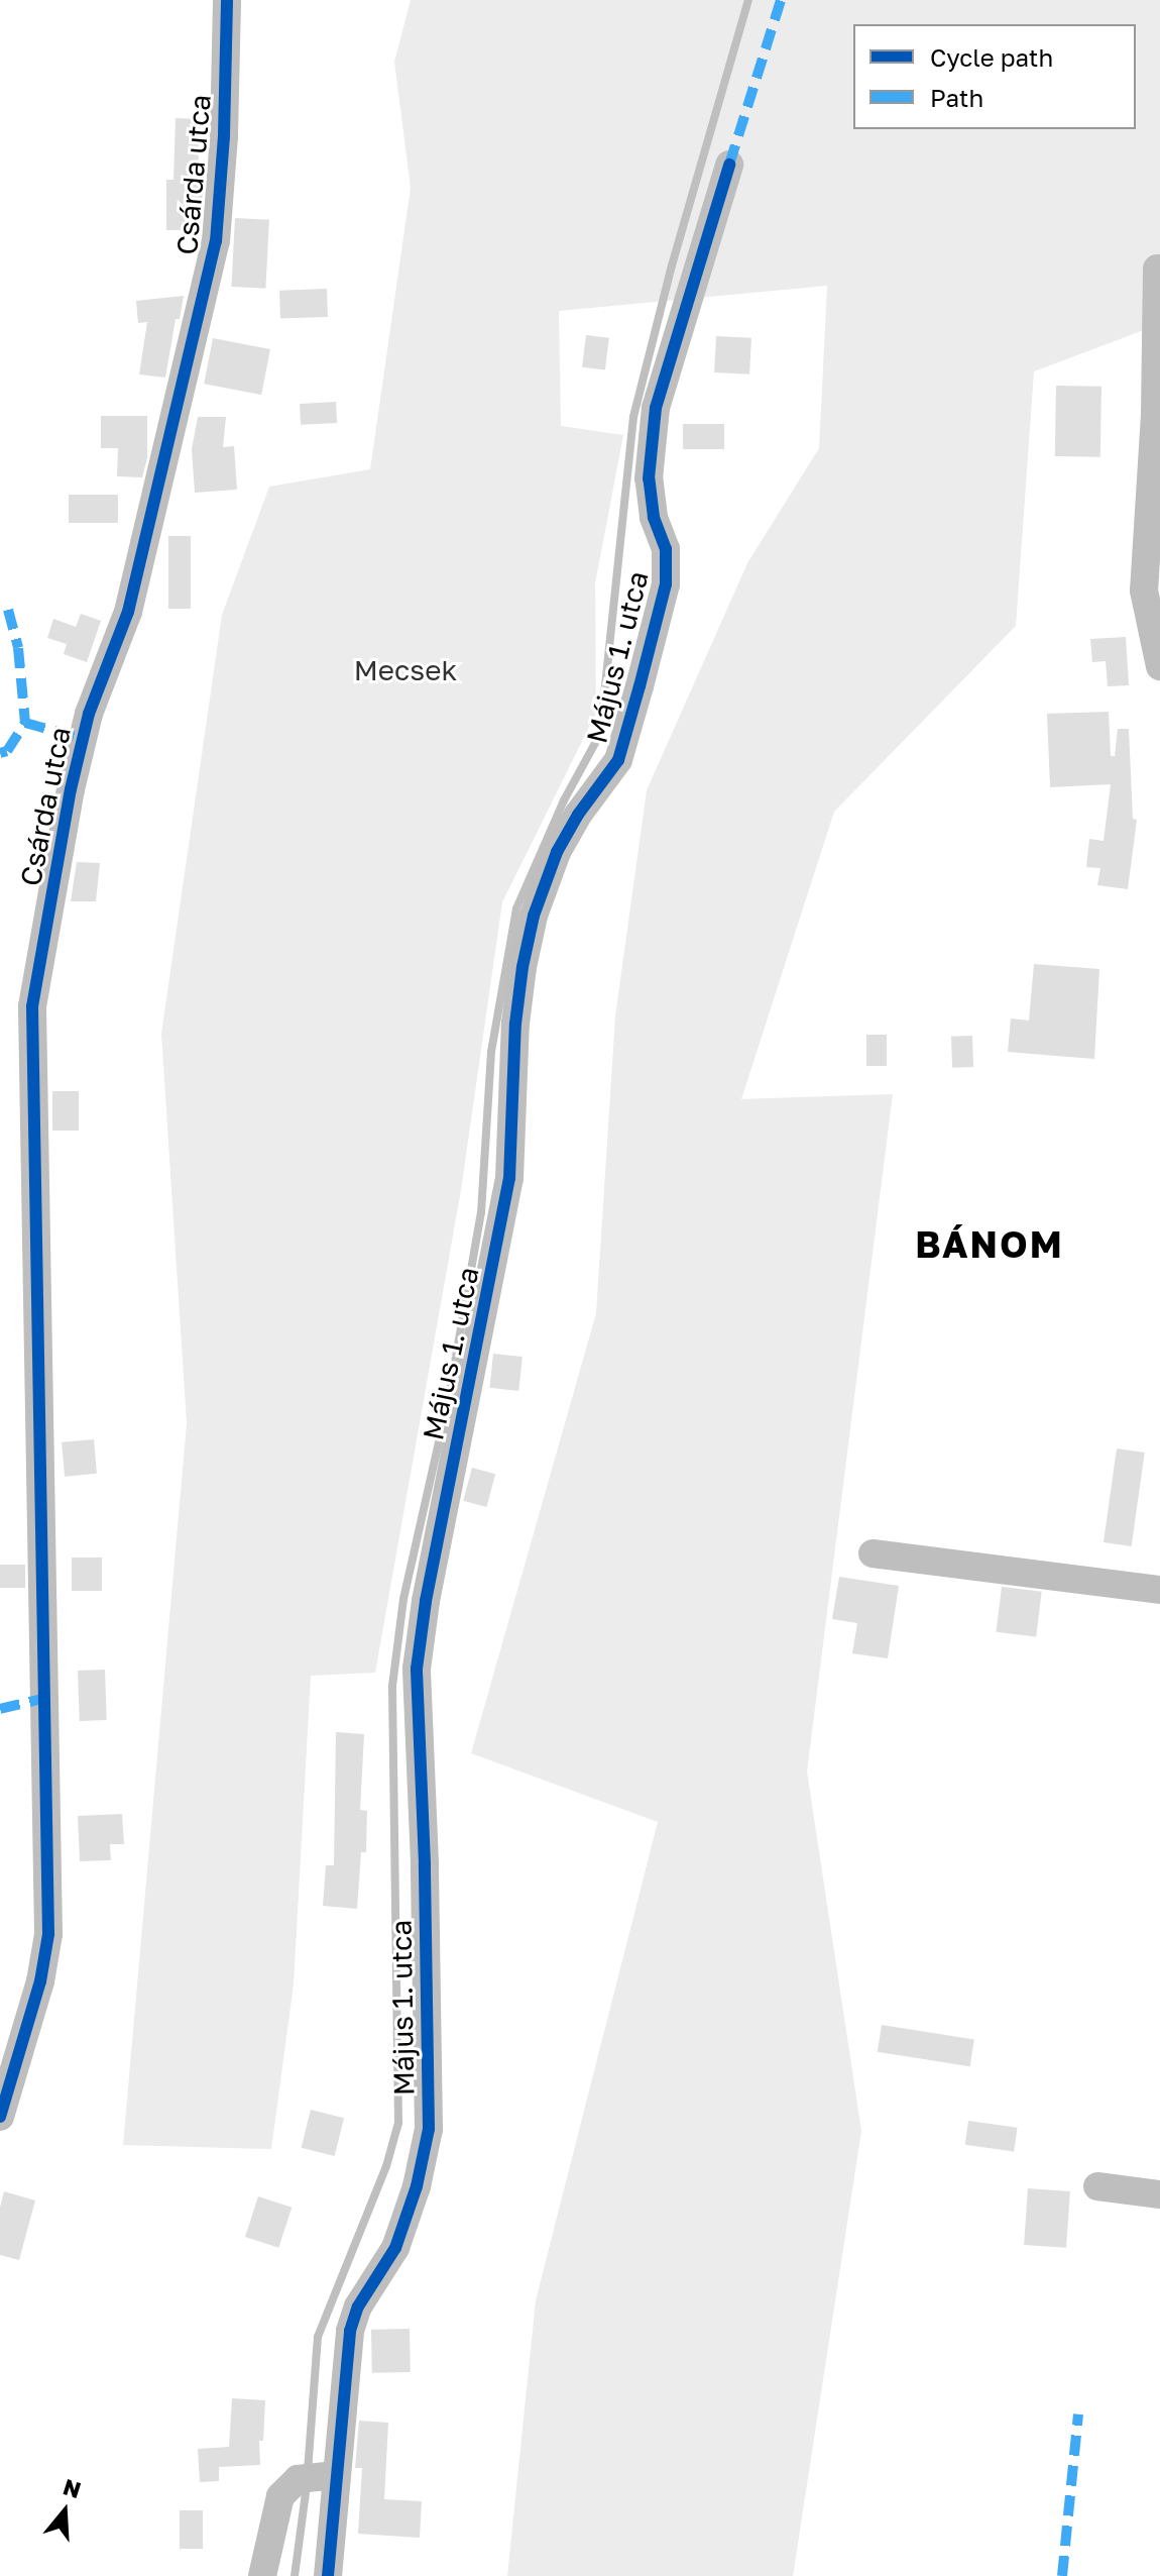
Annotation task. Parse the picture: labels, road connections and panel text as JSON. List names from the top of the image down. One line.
{"streets":{"street":["Csárda utca","Május 1. utca"]},"districts":["BÁNOM"],"parks":["Mecsek"],"legend":["Cycle path","Path"],"north":"top"}
